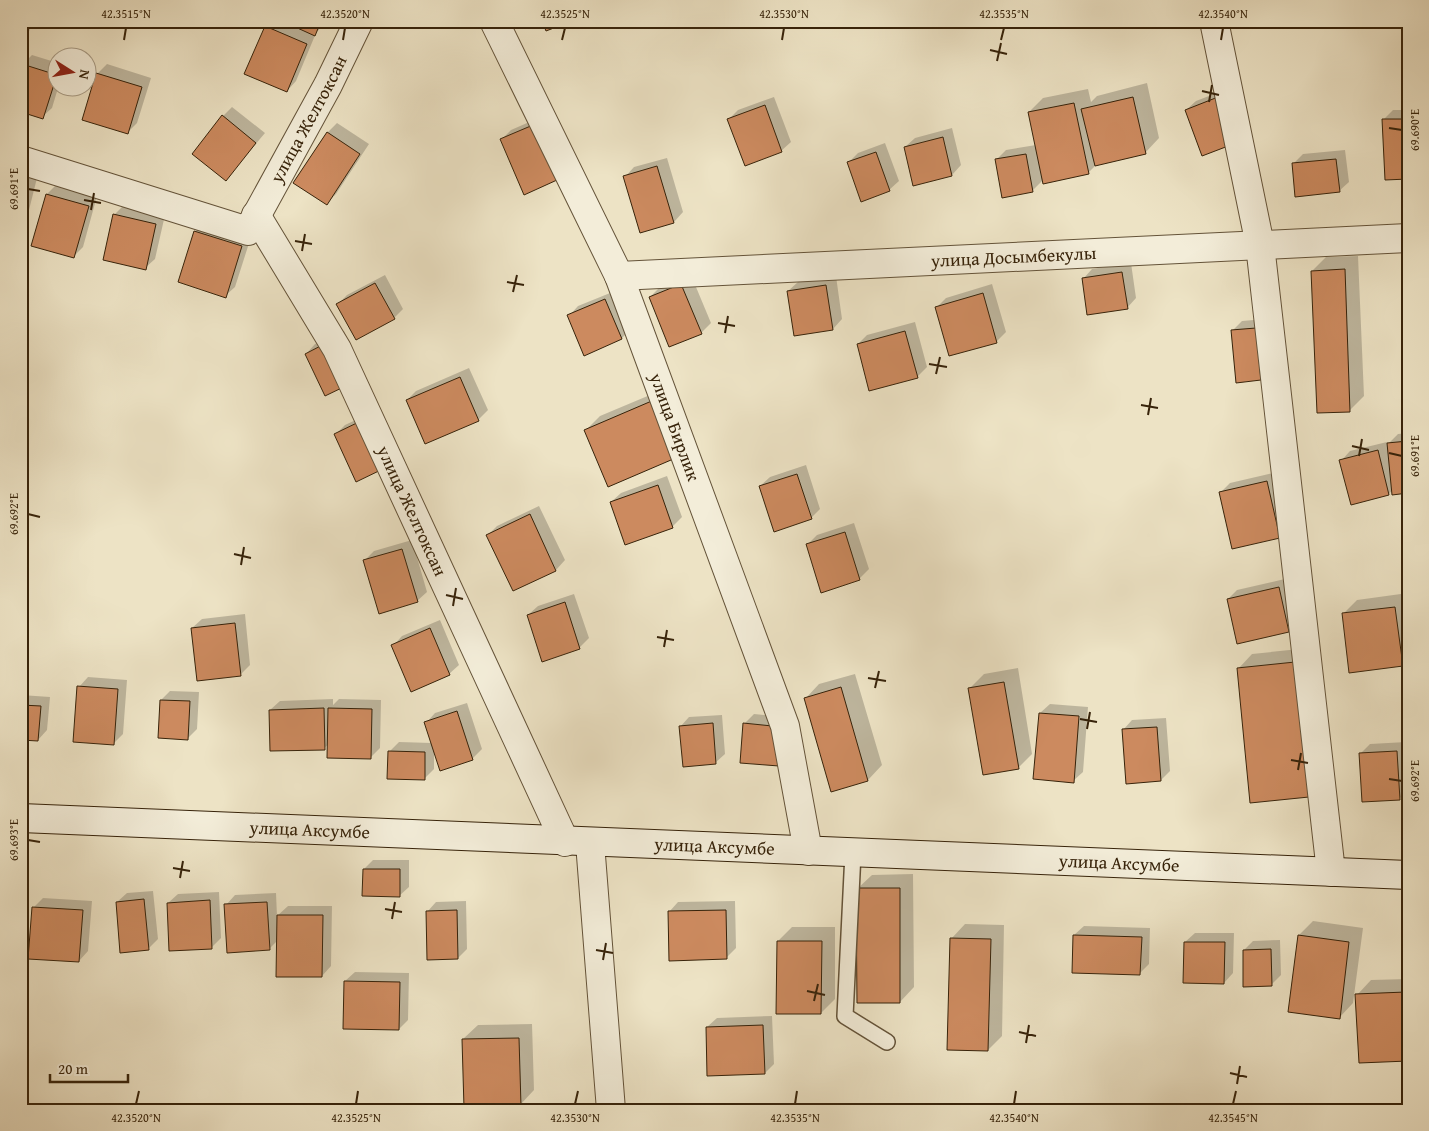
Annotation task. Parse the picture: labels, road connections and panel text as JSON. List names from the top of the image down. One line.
{"streets":{"street":["улица Желтоксан","улица Досымбекулы","улица Бирлик","улица Аксумбе"]},"crossings":[["улица Желтоксан","улица Аксумбе"],["улица Досымбекулы","улица Бирлик"],["улица Бирлик","улица Аксумбе"]],"scale_bar":"20 m","north":"right","coordinates":["42.3515°N","42.3520°N","42.3525°N","42.3530°N","42.3535°N","42.3540°N","69.690°E","69.691°E","69.692°E","69.693°E","42.3545°N"]}
